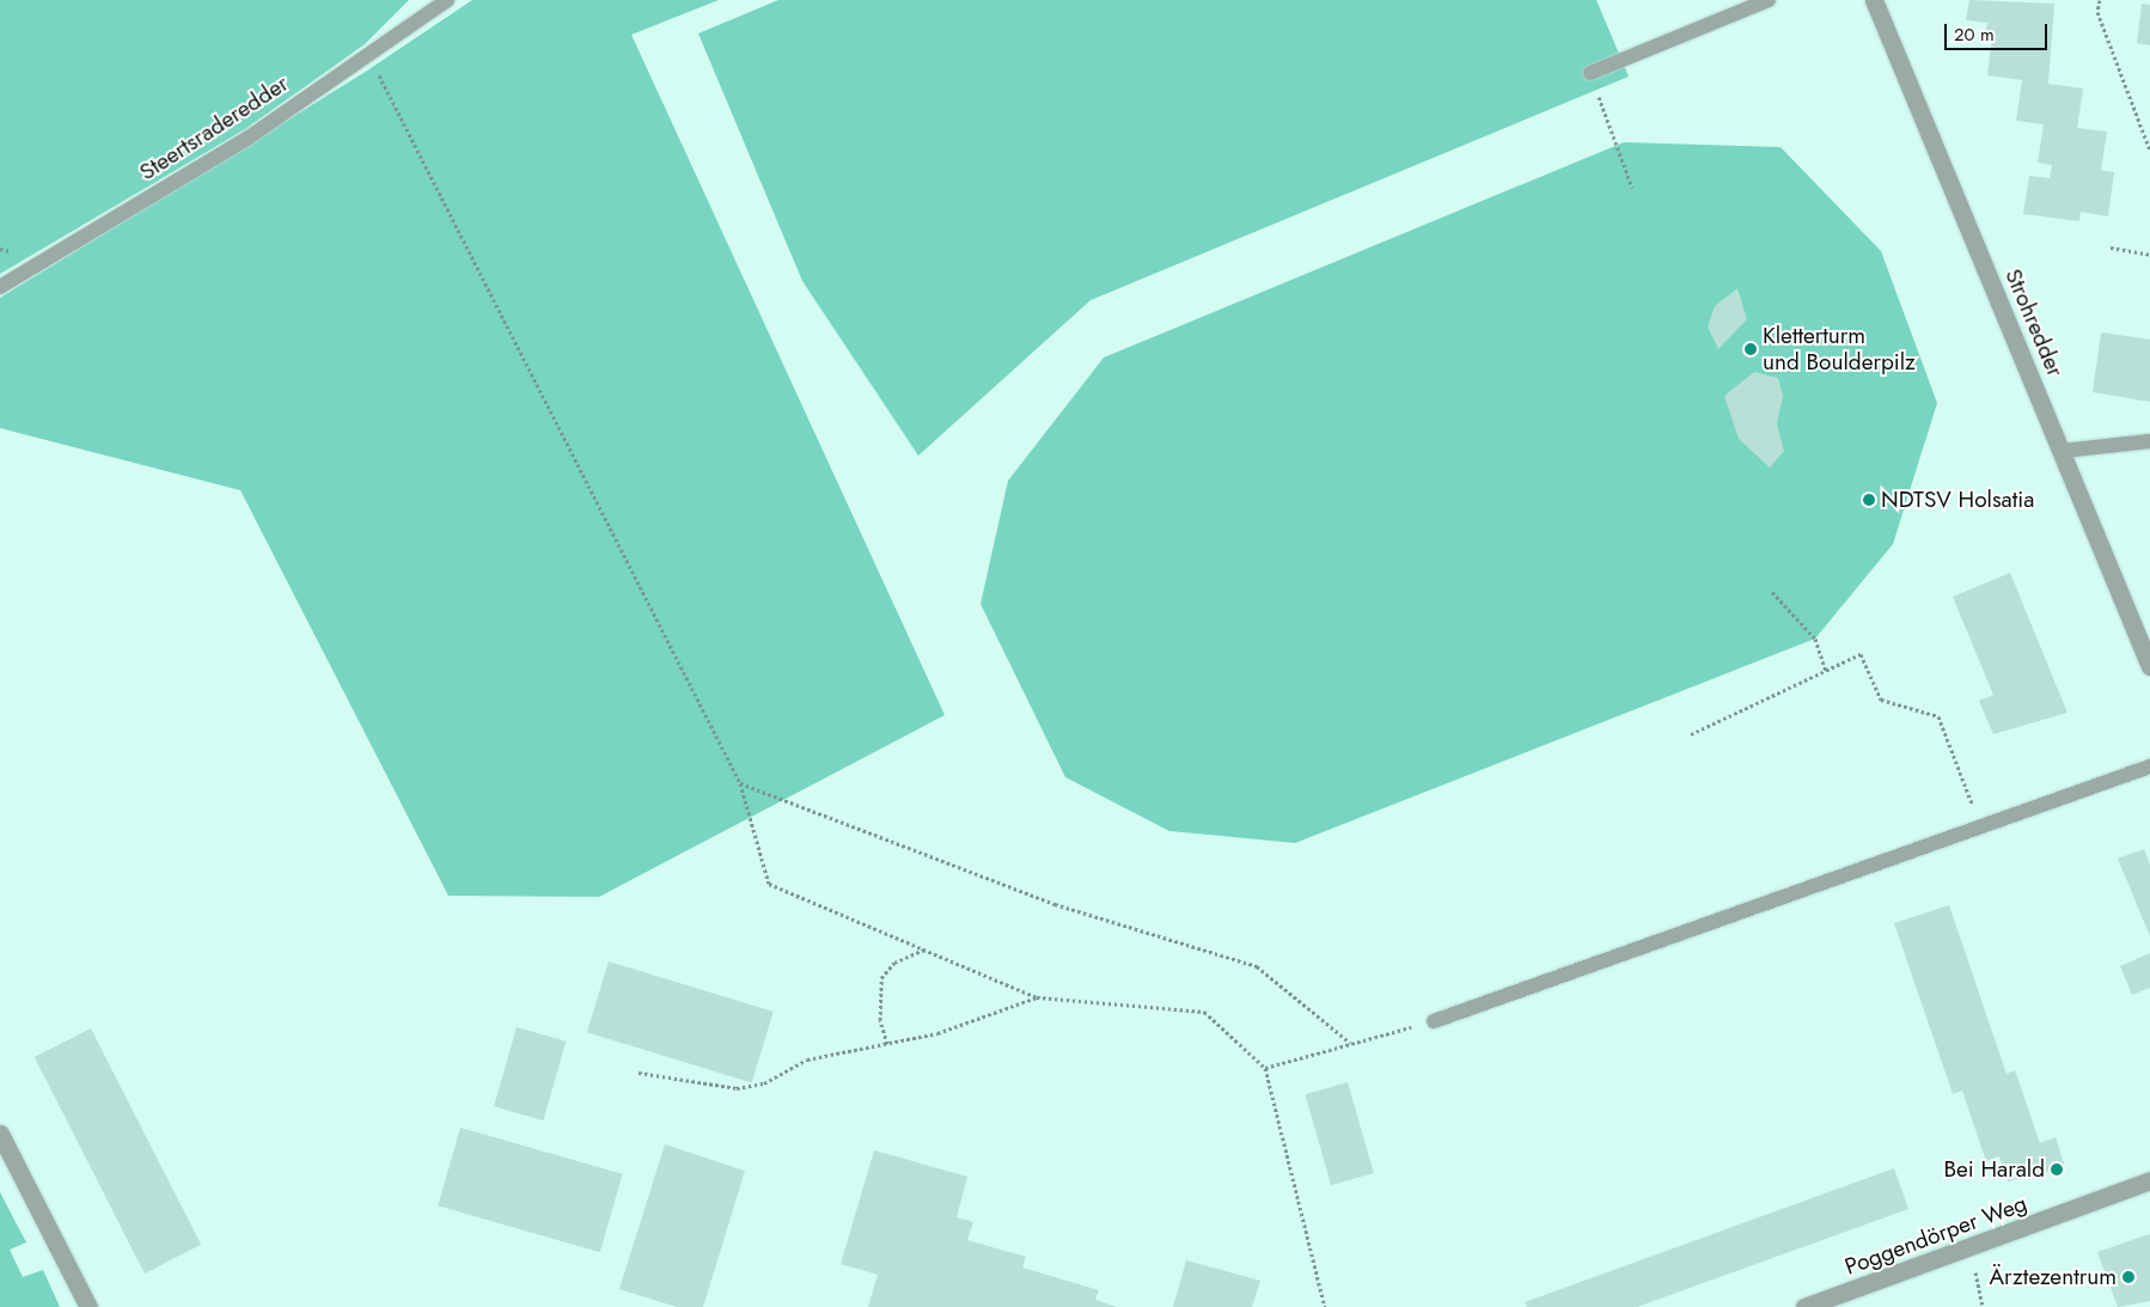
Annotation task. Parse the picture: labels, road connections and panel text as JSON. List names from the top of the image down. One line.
{"streets":{"street":["Strohredder","Poggendörper Weg"],"lane":["Steertsraderedder"]},"places":["Kletterturm und Boulderpilz","NDTSV Holsatia","Bei Harald","Ärztezentrum"],"scale_bar":"20 m"}
